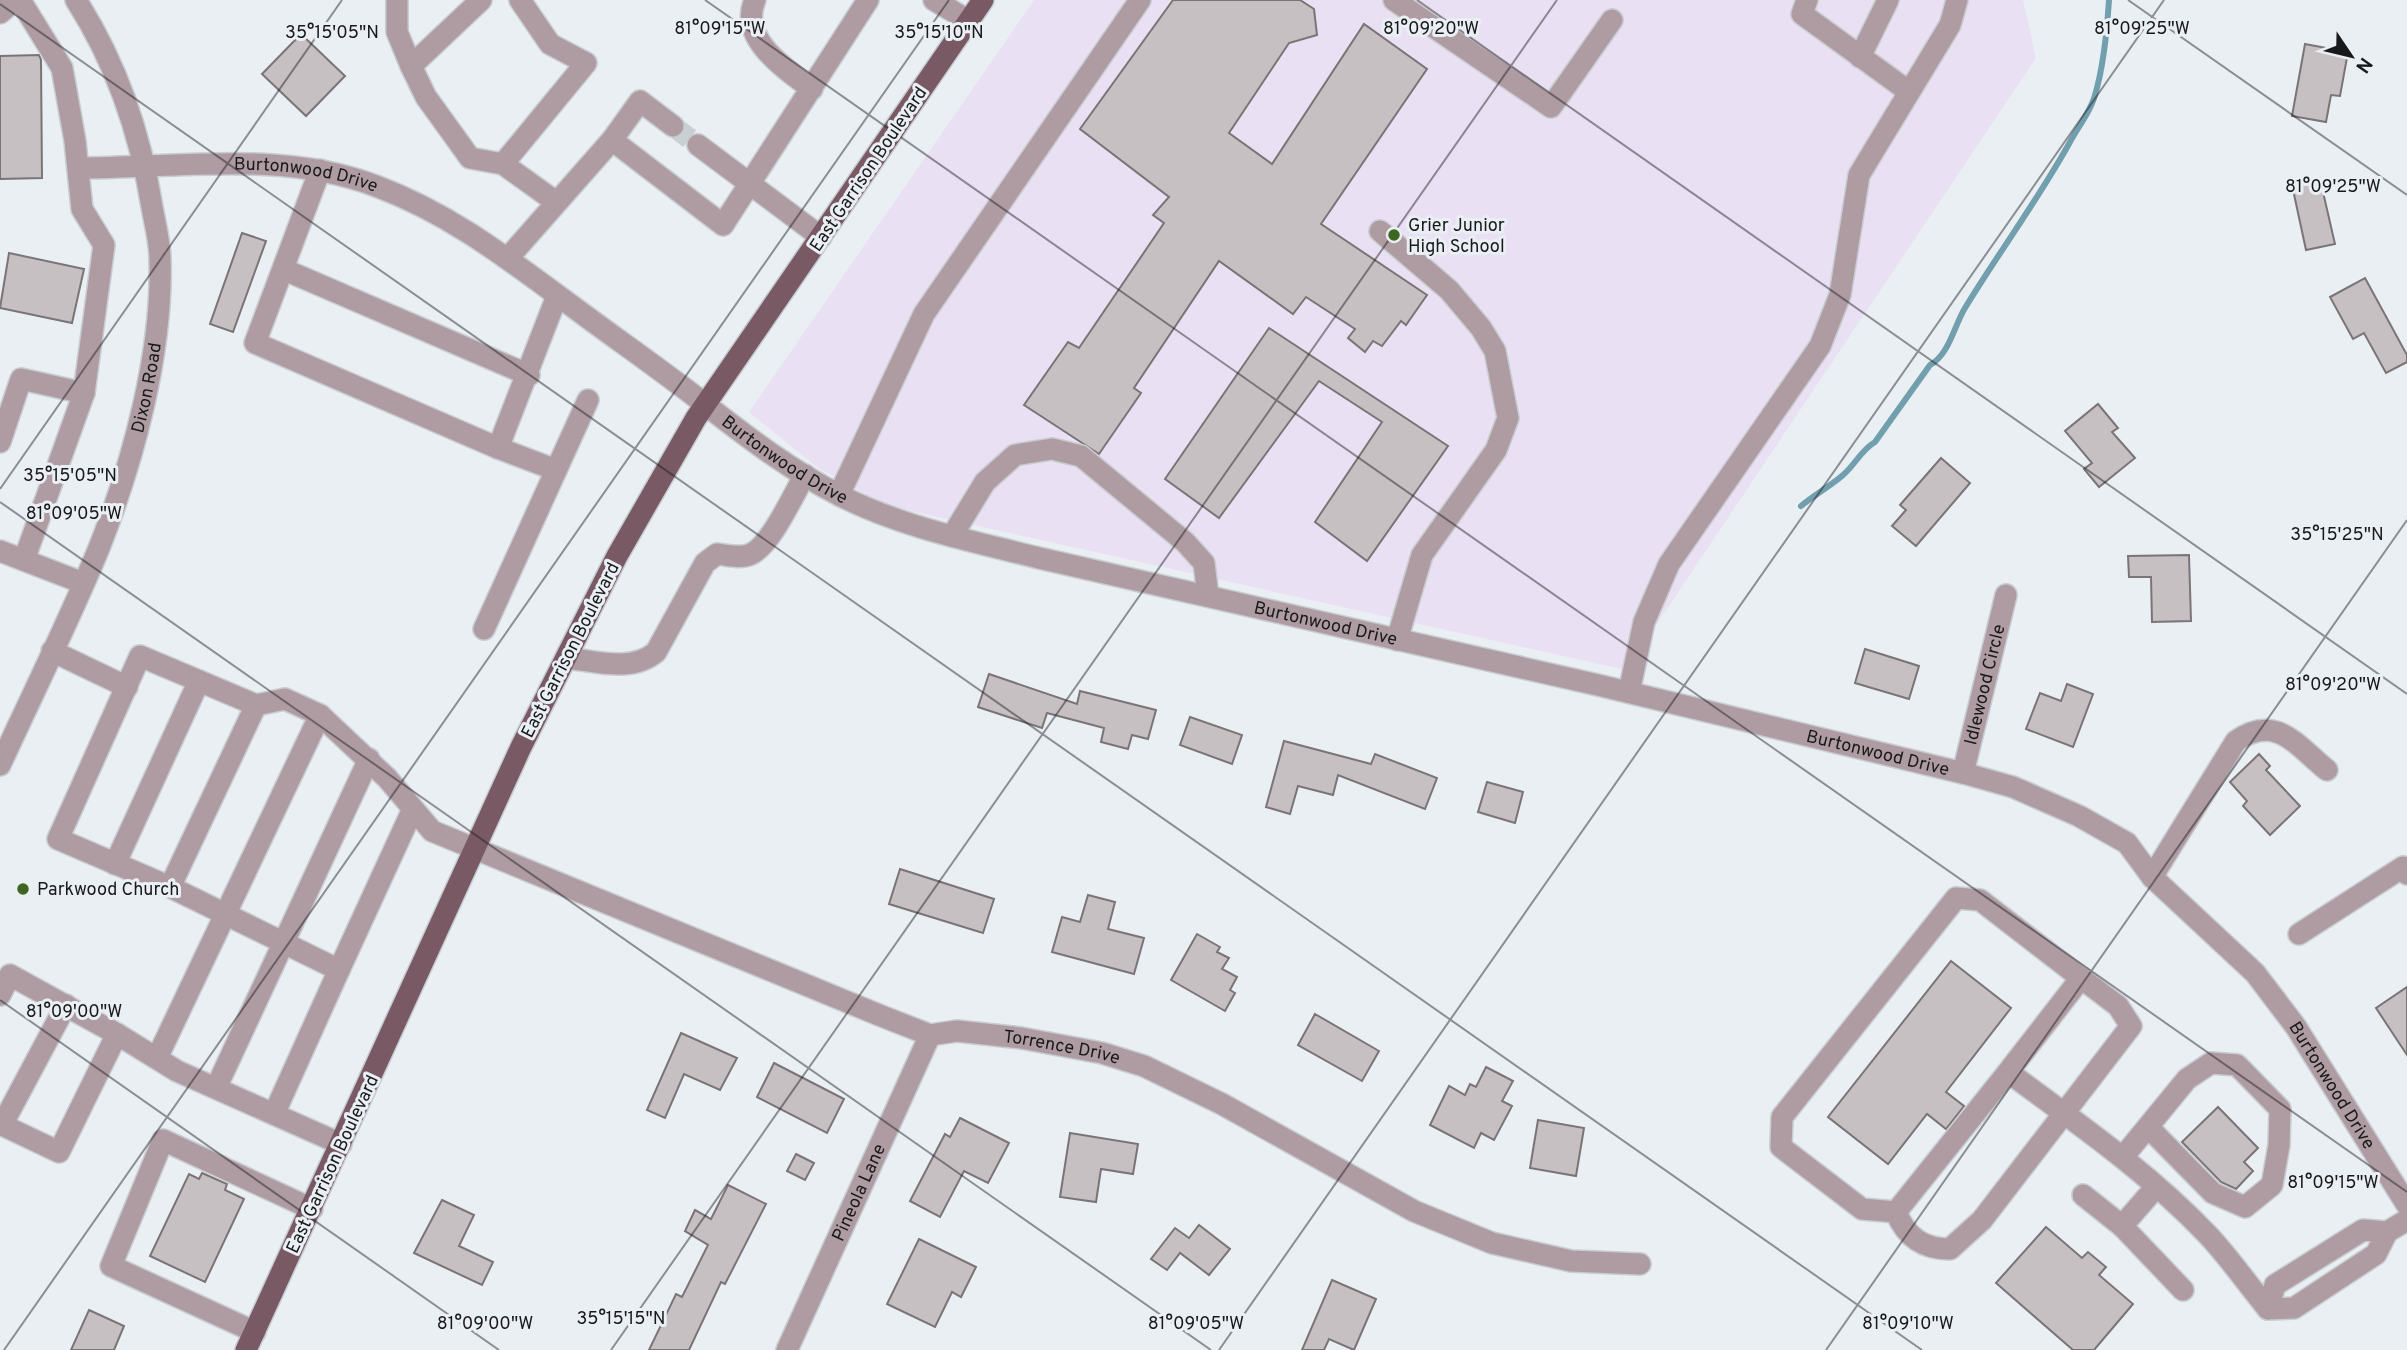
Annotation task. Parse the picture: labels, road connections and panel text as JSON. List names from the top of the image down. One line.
{"streets":{"main road":["East Garrison Boulevard"],"street":["Burtonwood Drive","Dixon Road","Idlewood Circle","Torrence Drive","Pineola Lane"]},"crossings":[["East Garrison Boulevard","Burtonwood Drive"],["East Garrison Boulevard","Torrence Drive"],["Burtonwood Drive","Dixon Road"],["Burtonwood Drive","Idlewood Circle"],["Torrence Drive","Pineola Lane"]],"places":["Grier Junior High School","Parkwood Church"],"north":"bottom right","coordinates":["81°09'15\"W","81°09'20\"W","81°09'25\"W","35°15'05\"N","35°15'10\"N","81°09'05\"W","35°15'25\"N","81°09'00\"W","35°15'15\"N","81°09'10\"W"]}
